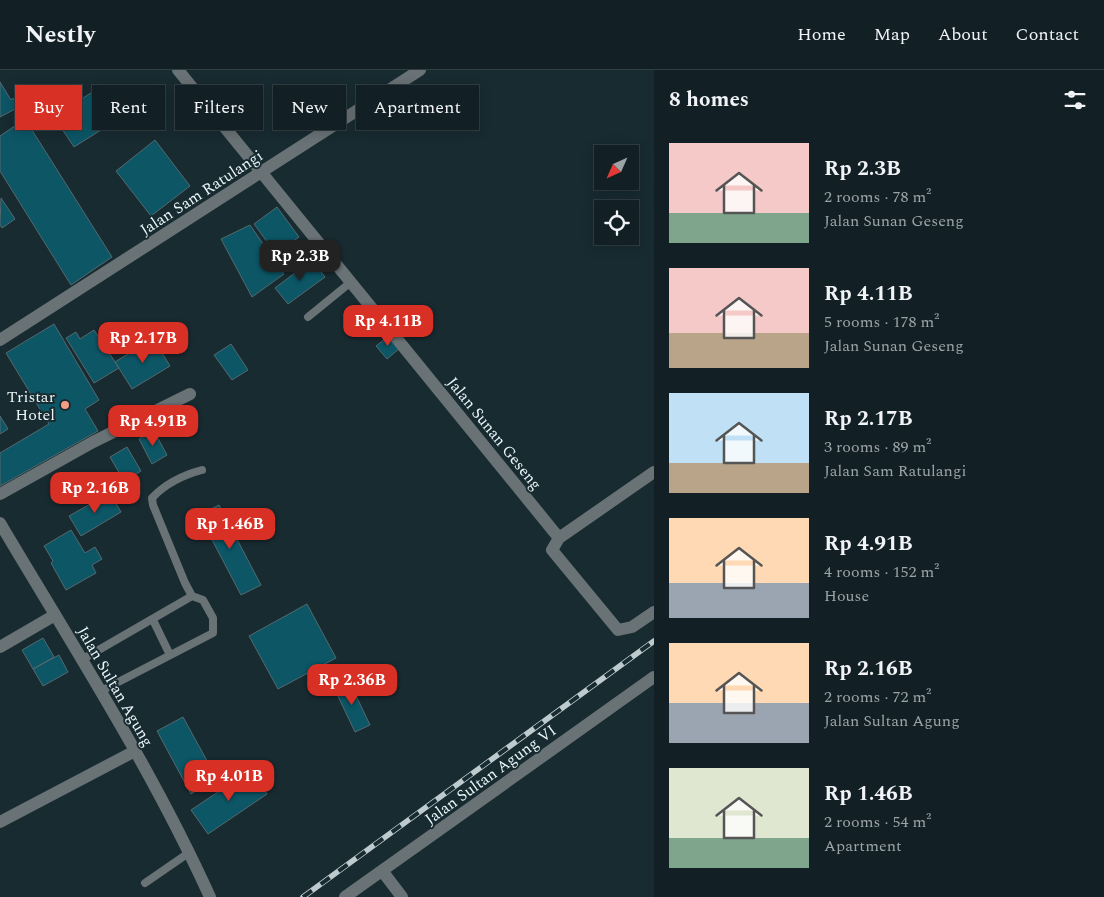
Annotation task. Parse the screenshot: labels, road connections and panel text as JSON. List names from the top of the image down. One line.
{"streets":{"street":["Jalan Sam Ratulangi","Jalan Sunan Geseng","Jalan Sultan Agung","Jalan Sultan Agung VI"]},"crossings":[["Jalan Sam Ratulangi","Jalan Sunan Geseng"]],"places":["Tristar Hotel"],"north":"bottom left","page":{"header":"Nestly","nav":["Home","Map","About","Contact"],"heading":"8 homes","chip":["Buy","Rent","Filters","New","Apartment"],"list":[{"name":"Rp 2.3B","note":"2 rooms · 78 m² · Jalan Sunan Geseng"},{"name":"Rp 4.11B","note":"5 rooms · 178 m² · Jalan Sunan Geseng"},{"name":"Rp 2.17B","note":"3 rooms · 89 m² · Jalan Sam Ratulangi"},{"name":"Rp 4.91B","note":"4 rooms · 152 m² · House"},{"name":"Rp 2.16B","note":"2 rooms · 72 m² · Jalan Sultan Agung"},{"name":"Rp 1.46B","note":"2 rooms · 54 m² · Apartment"}],"price":["Rp 2.3B","Rp 4.11B","Rp 2.17B","Rp 4.91B","Rp 2.16B","Rp 1.46B","Rp 2.36B","Rp 4.01B"]}}
